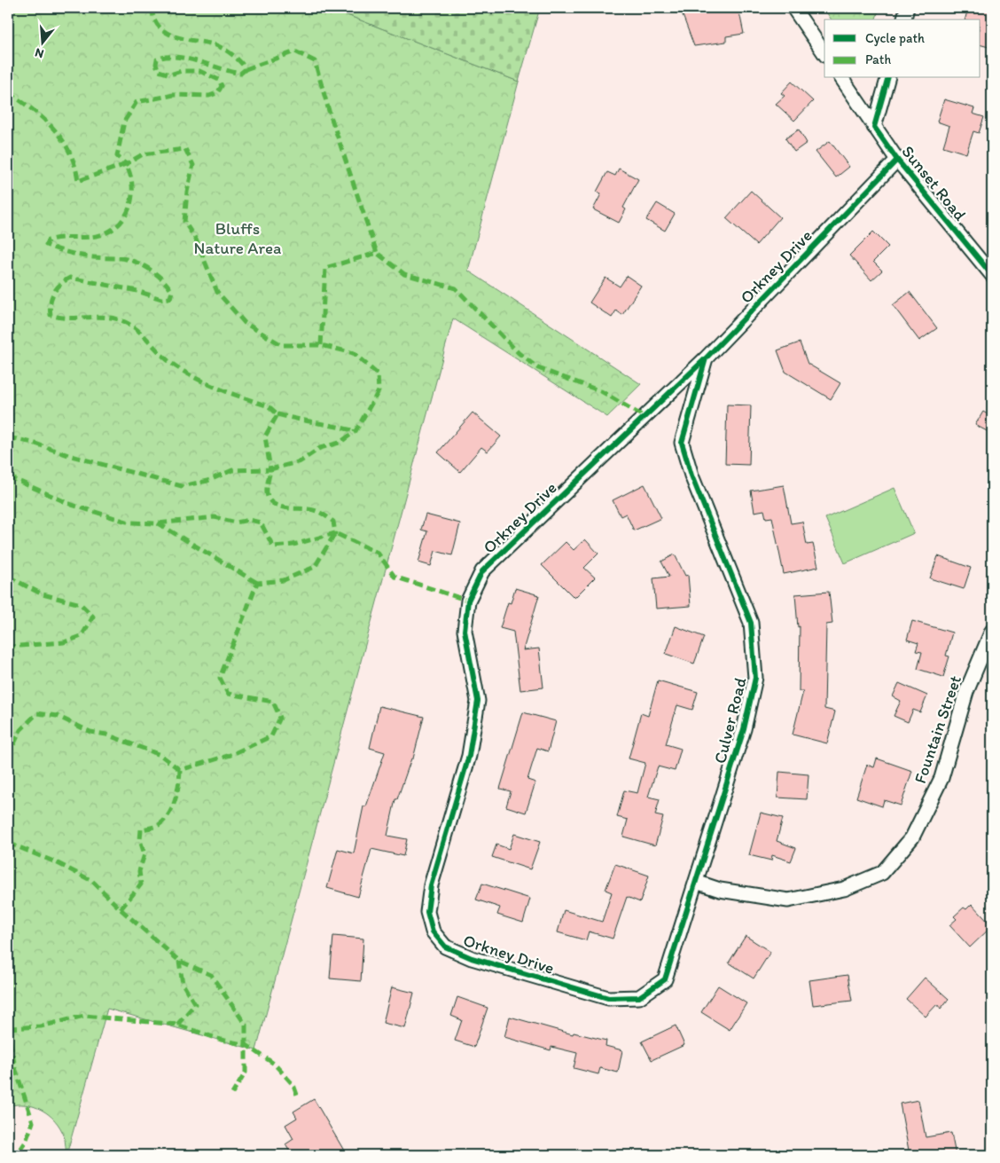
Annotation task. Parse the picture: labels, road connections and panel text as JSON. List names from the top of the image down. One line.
{"streets":{"street":["Sunset Road","Orkney Drive","Culver Road","Fountain Street"]},"crossings":[["Sunset Road","Orkney Drive"],["Orkney Drive","Culver Road"],["Culver Road","Fountain Street"]],"parks":["Bluffs Nature Area"],"legend":["Cycle path","Path"],"north":"bottom"}
